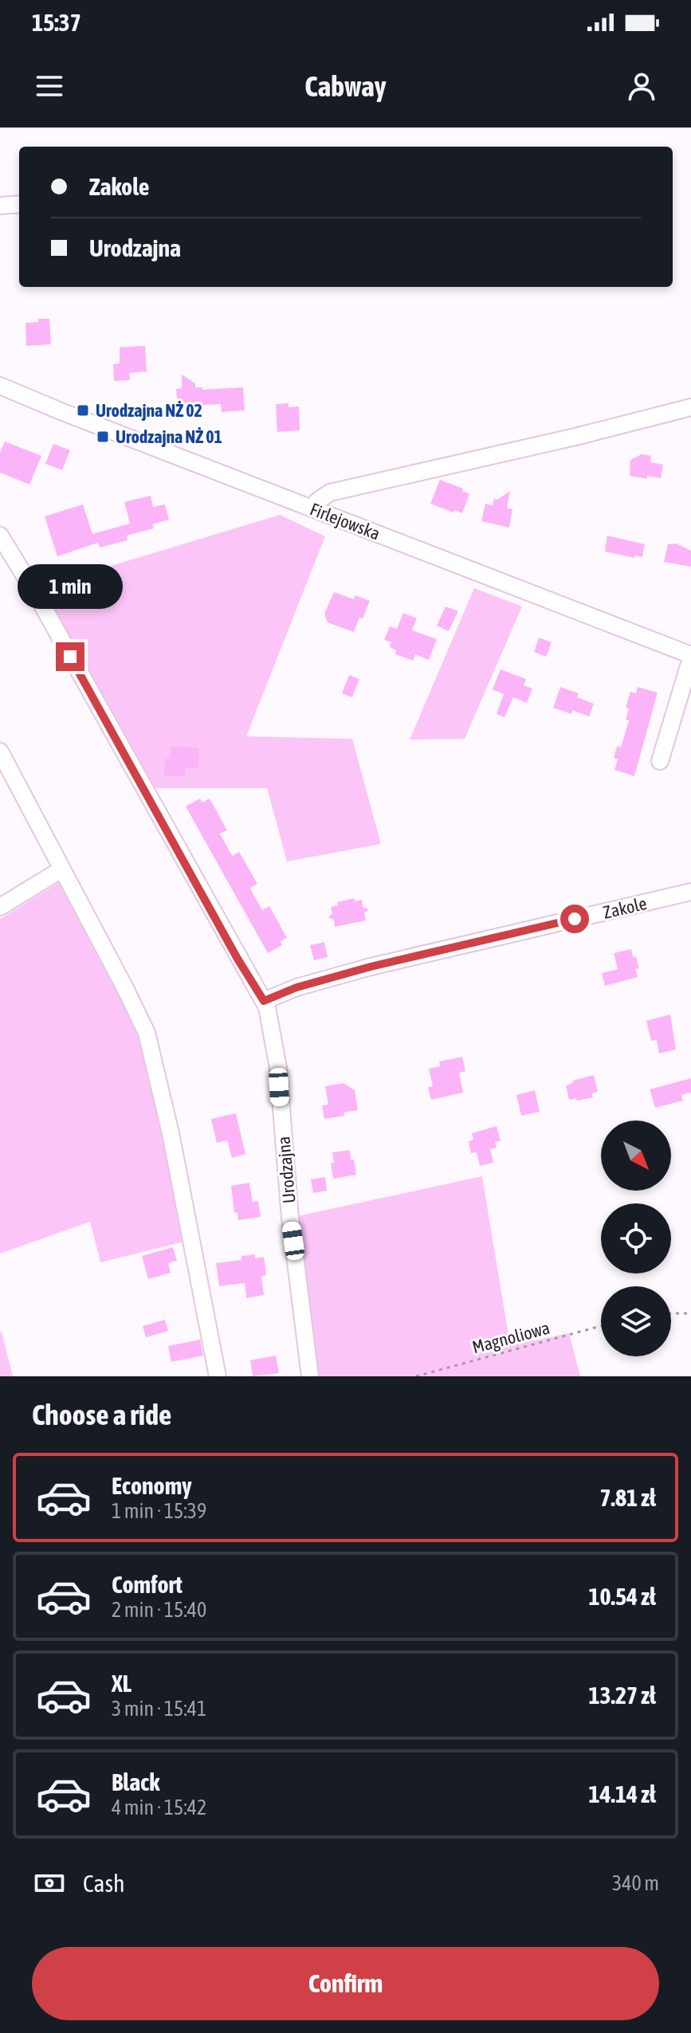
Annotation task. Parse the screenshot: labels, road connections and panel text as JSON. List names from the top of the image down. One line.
{"streets":{"street":["Firlejowska","Zakole","Urodzajna"],"path":["Magnoliowa"]},"crossings":[["Zakole","Urodzajna"]],"places":{"transit":["Urodzajna NŻ 02","Urodzajna NŻ 01"]},"north":"bottom right","page":{"status":"15:37","header":"Cabway","banner":["Zakole","Urodzajna"],"bubble":"1 min","heading":"Choose a ride","list":[{"name":"Economy","note":"1 min · 15:39","value":"7.81 zł"},{"name":"Comfort","note":"2 min · 15:40","value":"10.54 zł"},{"name":"XL","note":"3 min · 15:41","value":"13.27 zł"},{"name":"Black","note":"4 min · 15:42","value":"14.14 zł"}],"pay":["Cash","340 m"],"buttons":"Confirm"}}
